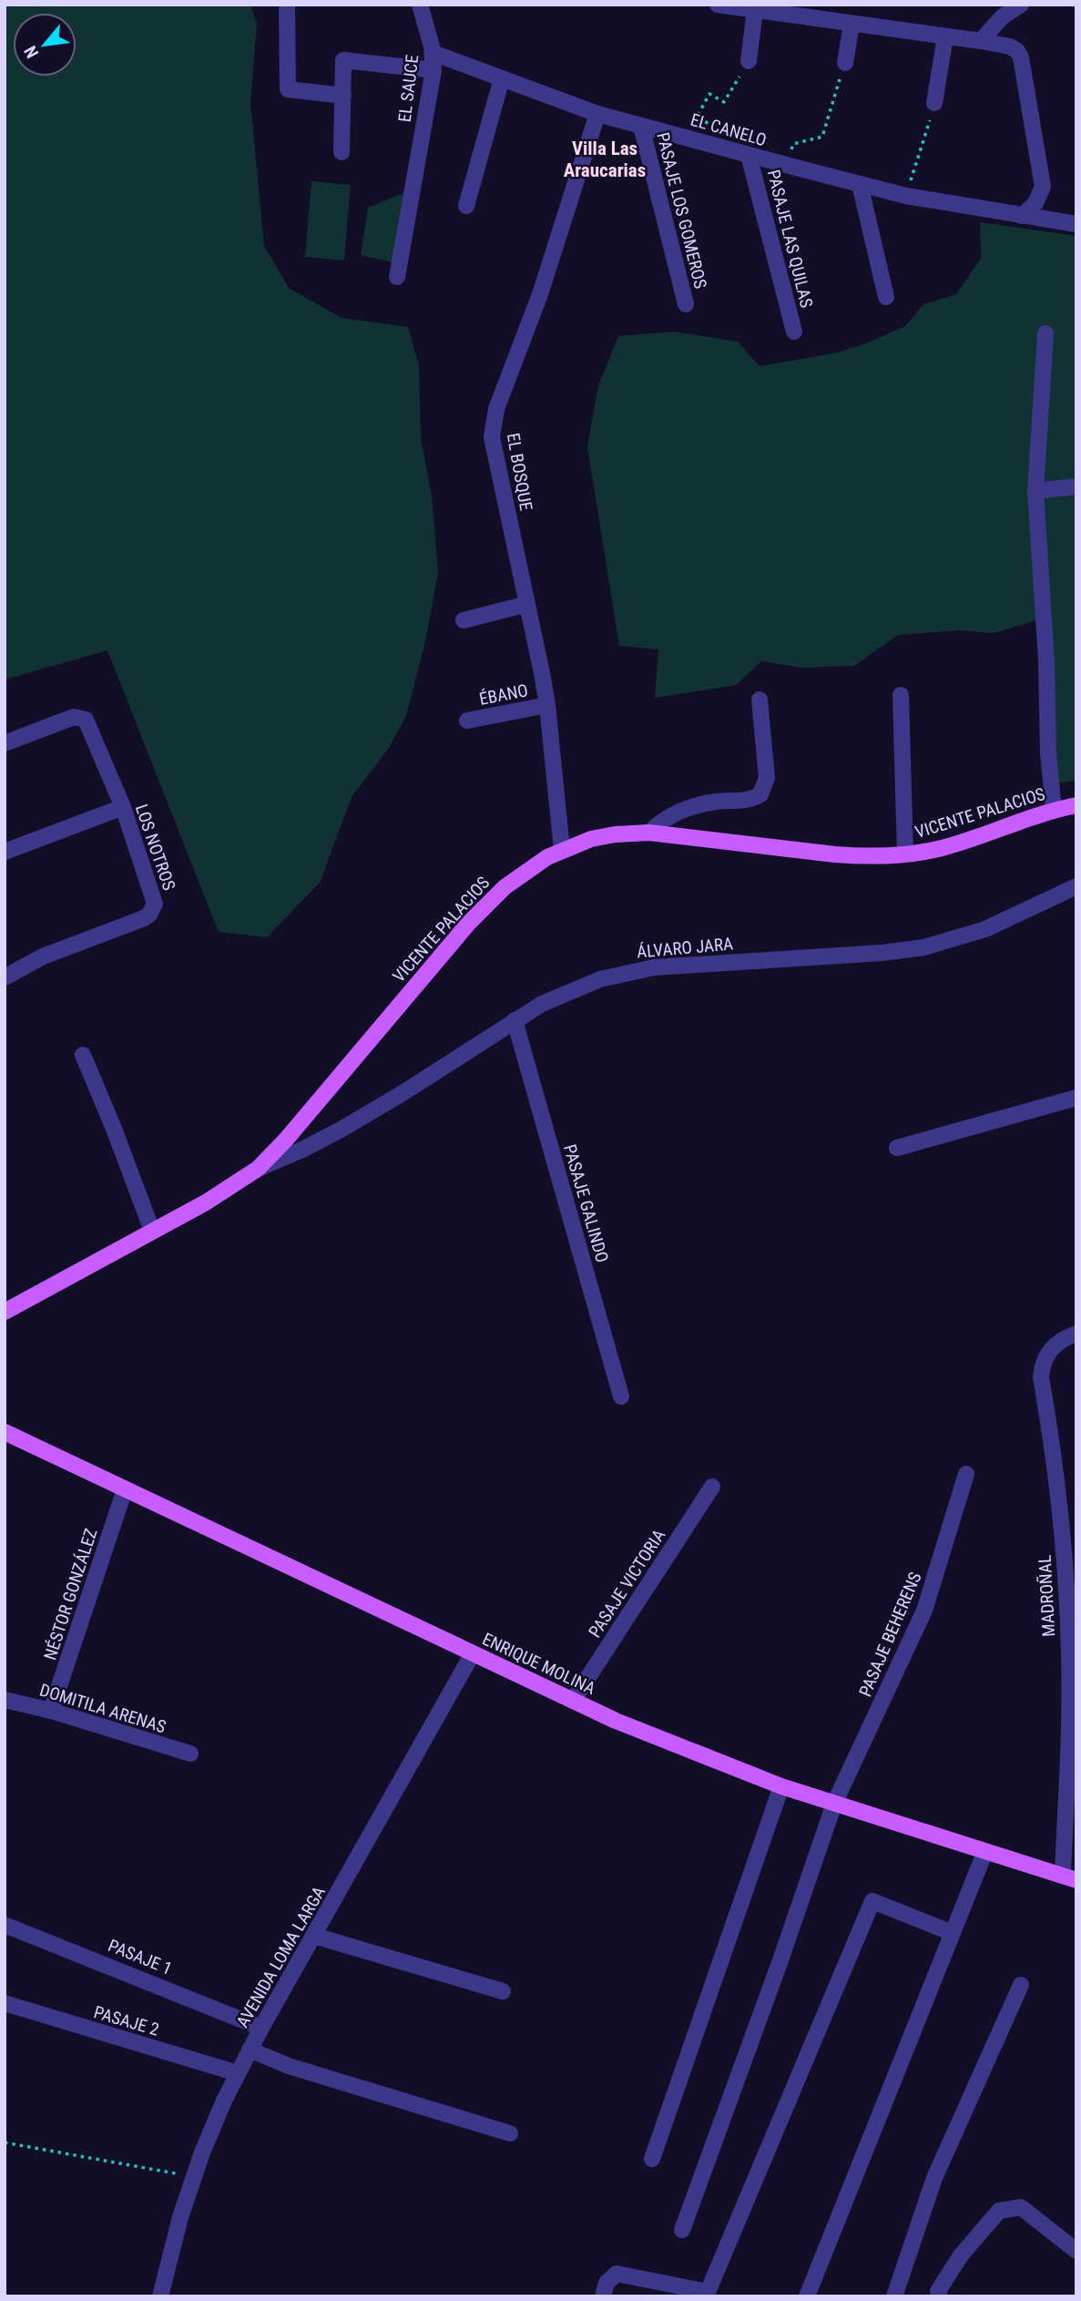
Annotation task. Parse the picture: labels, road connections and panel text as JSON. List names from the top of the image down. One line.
{"streets":{"main road":["VICENTE PALACIOS","ENRIQUE MOLINA"],"street":["EL SAUCE","EL CANELO","PASAJE LOS GOMEROS","PASAJE LAS QUILAS","EL BOSQUE","ÉBANO","LOS NOTROS","ÁLVARO JARA","PASAJE GALINDO","PASAJE VICTORIA","NÉSTOR GONZÁLEZ","MADROÑAL","PASAJE BEHERENS","DOMITILA ARENAS","PASAJE 1","AVENIDA LOMA LARGA","PASAJE 2"]},"crossings":[["EL SAUCE","EL CANELO"],["EL CANELO","PASAJE LOS GOMEROS"],["EL CANELO","PASAJE LAS QUILAS"],["EL CANELO","EL BOSQUE"],["EL BOSQUE","ÉBANO"],["EL BOSQUE","VICENTE PALACIOS"],["VICENTE PALACIOS","ÁLVARO JARA"],["ÁLVARO JARA","PASAJE GALINDO"],["PASAJE VICTORIA","ENRIQUE MOLINA"],["NÉSTOR GONZÁLEZ","ENRIQUE MOLINA"],["NÉSTOR GONZÁLEZ","DOMITILA ARENAS"],["MADROÑAL","ENRIQUE MOLINA"],["PASAJE BEHERENS","ENRIQUE MOLINA"],["ENRIQUE MOLINA","AVENIDA LOMA LARGA"],["PASAJE 1","AVENIDA LOMA LARGA"],["AVENIDA LOMA LARGA","PASAJE 2"]],"districts":["Villa Las Araucarias"],"north":"bottom left"}
